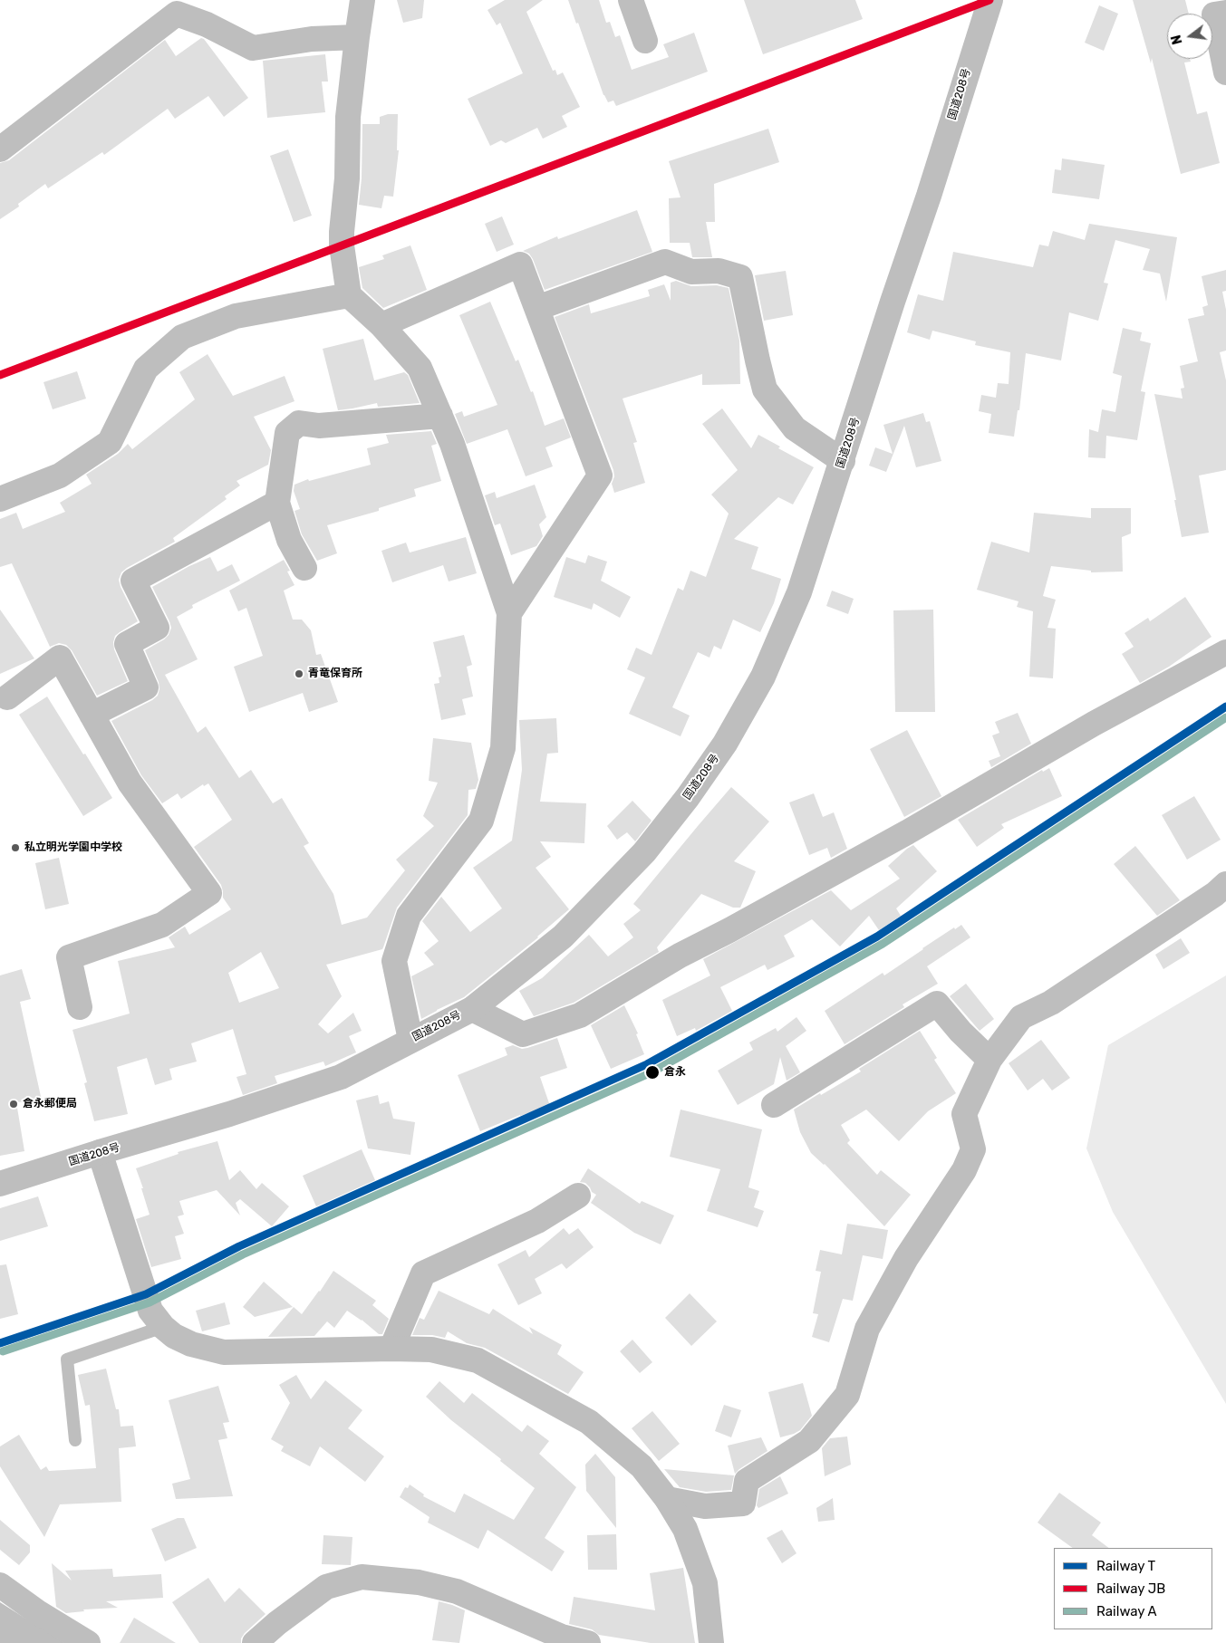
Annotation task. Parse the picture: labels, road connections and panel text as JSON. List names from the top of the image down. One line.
{"streets":{"main road":["国道208号"]},"places":["青竜保育所","私立明光学園中学校","倉永","倉永郵便局"],"lines":["rail line JB","rail line T","rail line A"],"legend":["Railway T","Railway JB","Railway A"],"north":"left"}
